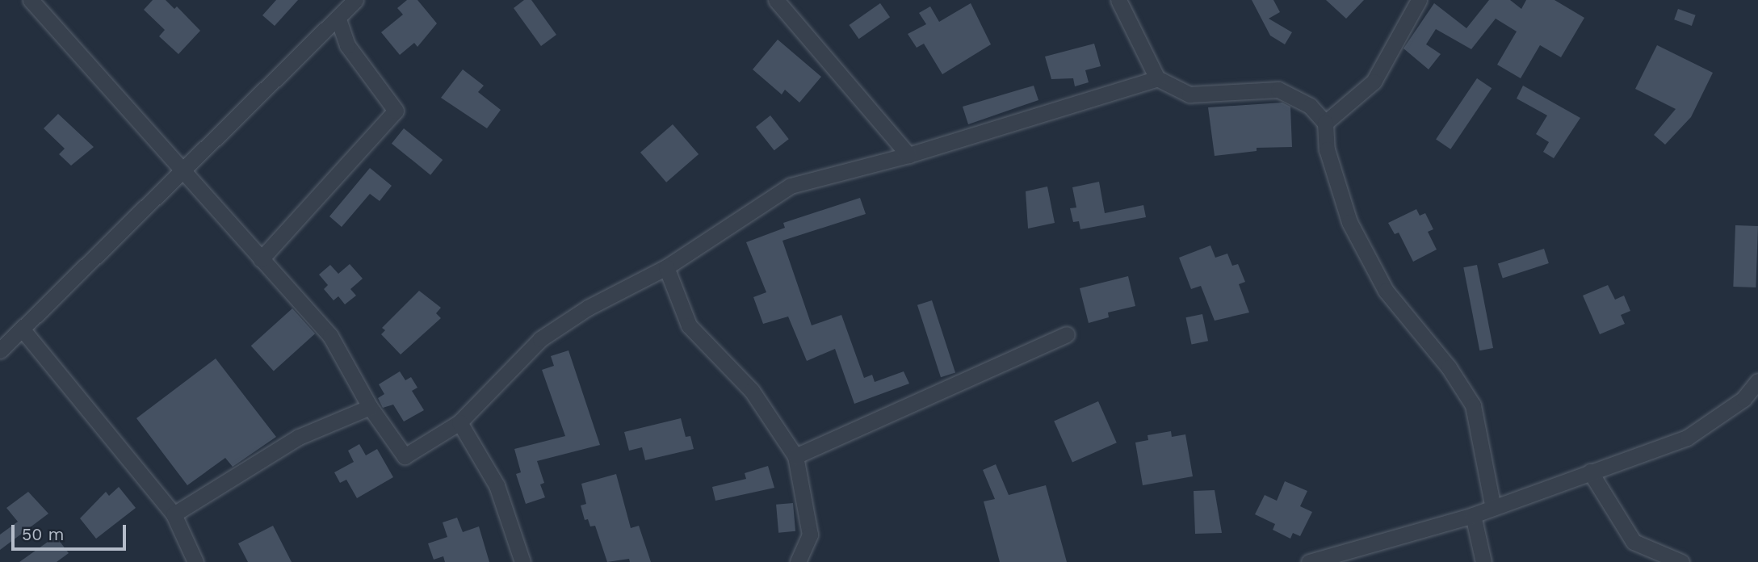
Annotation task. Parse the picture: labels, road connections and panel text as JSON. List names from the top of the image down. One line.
{"scale_bar":"50 m"}
